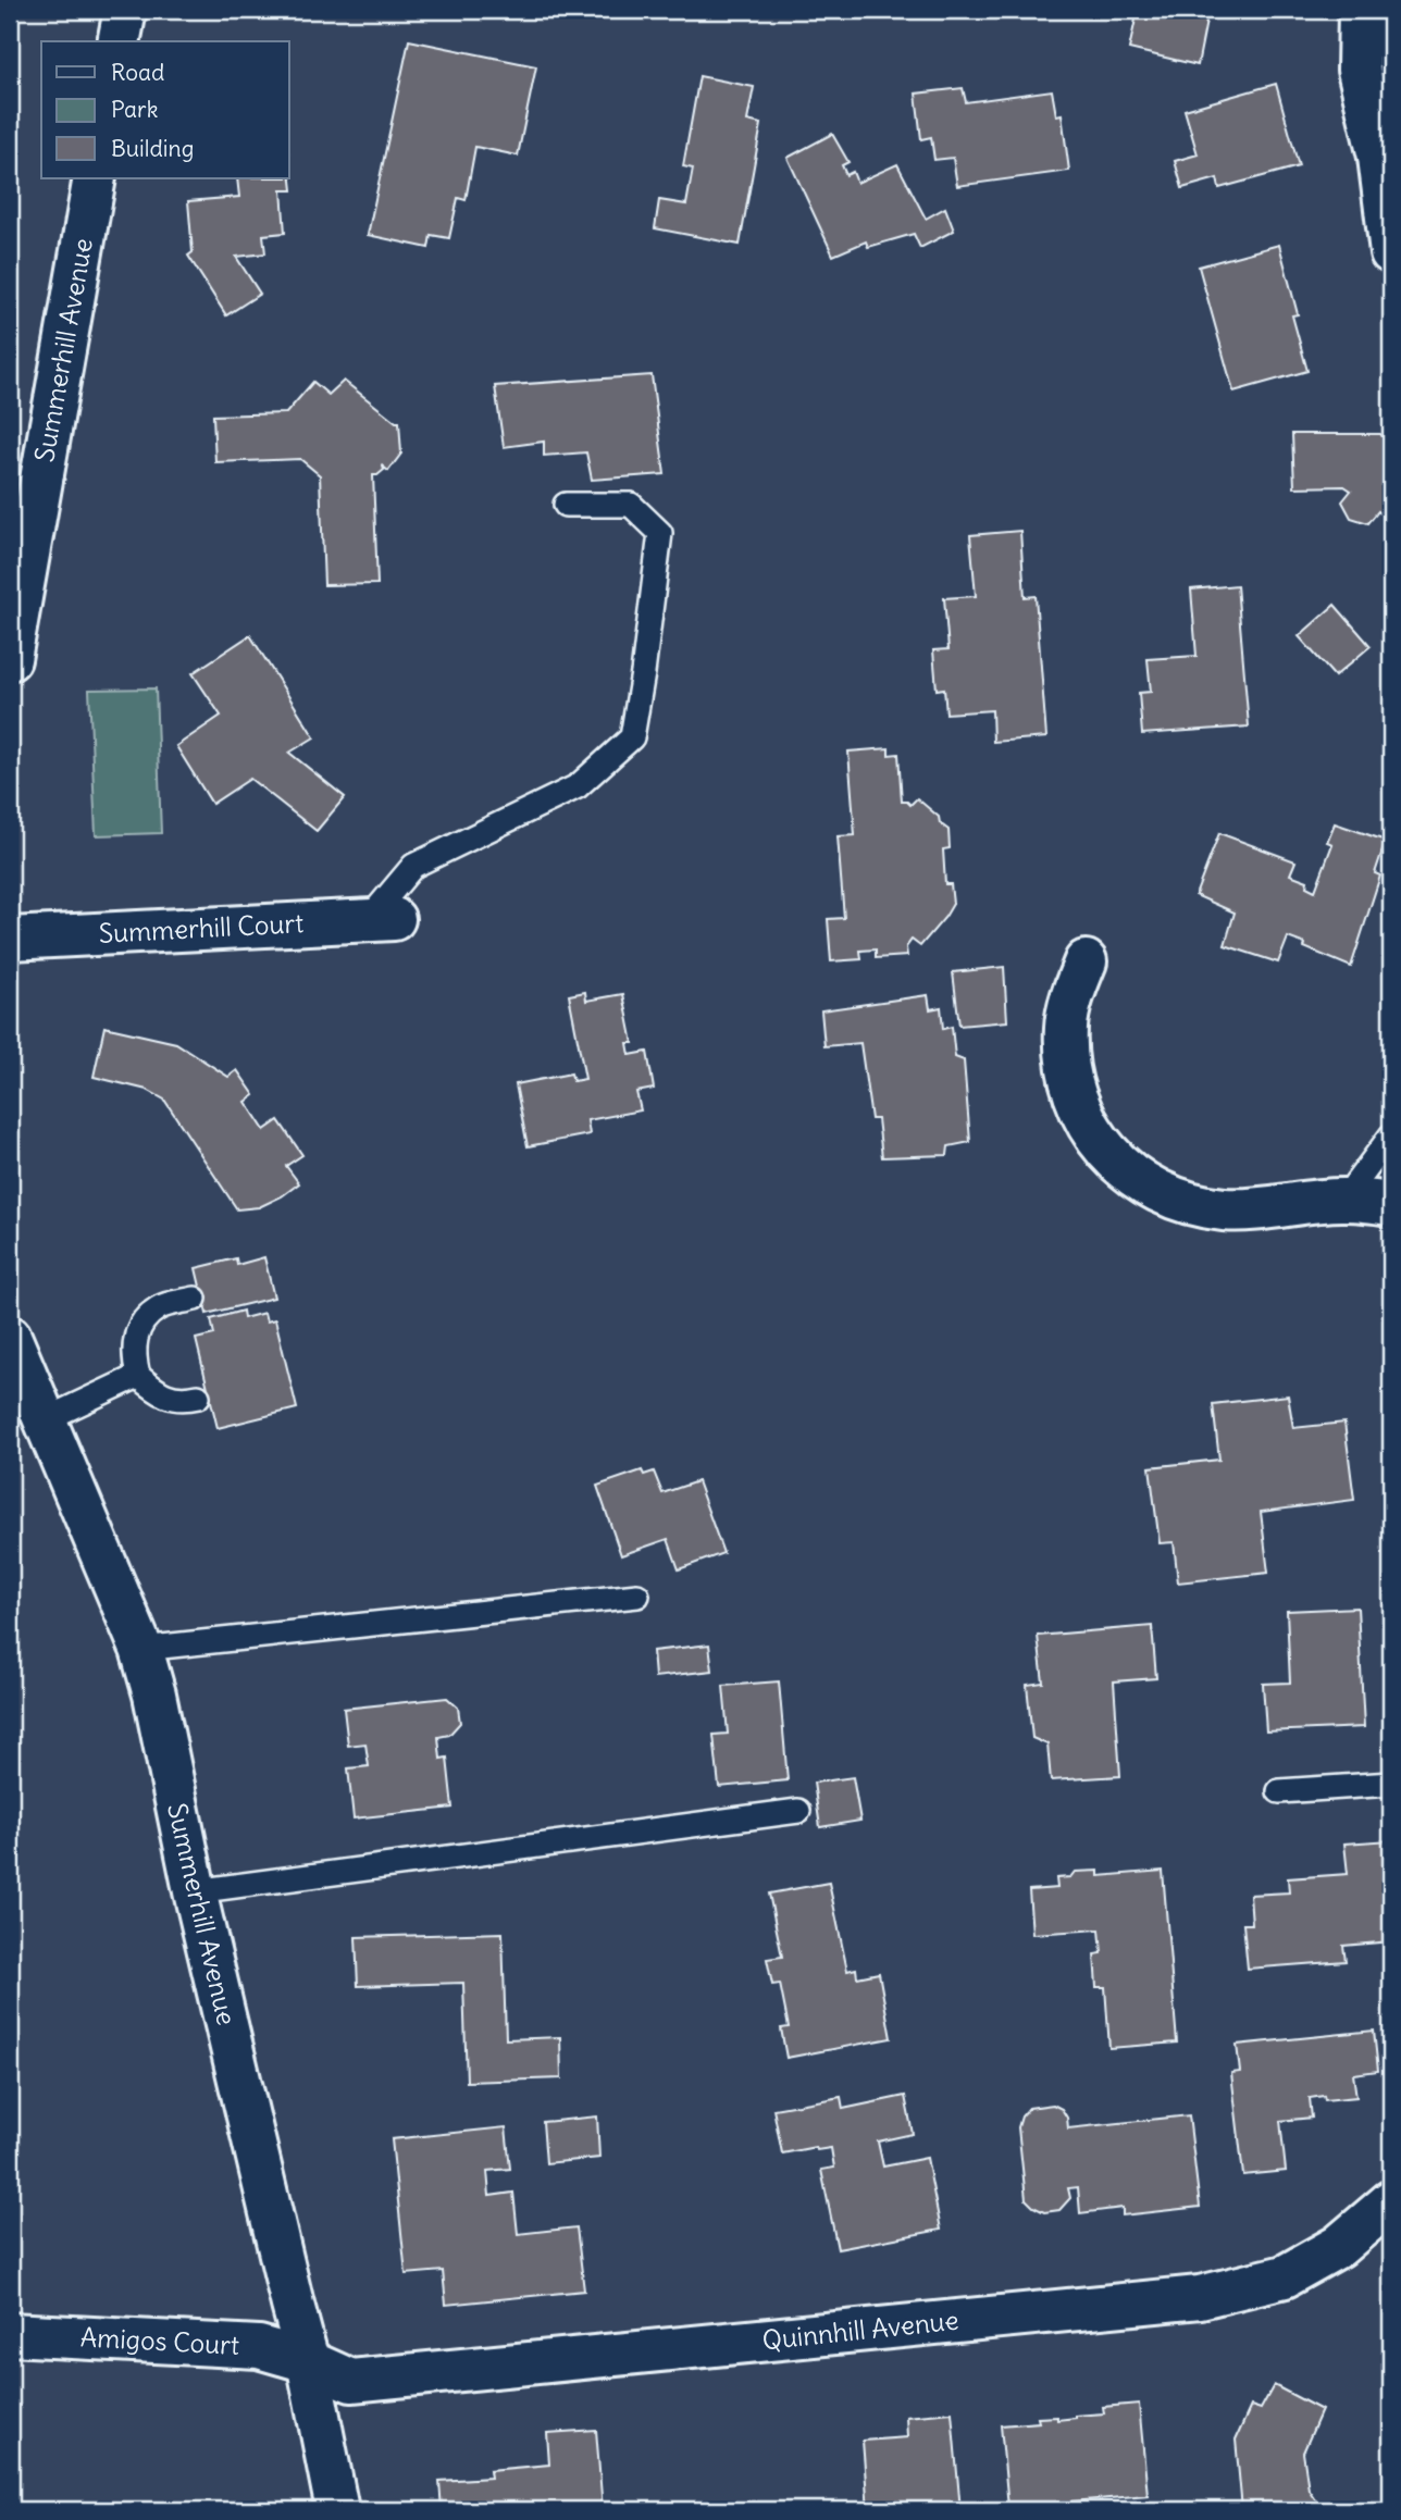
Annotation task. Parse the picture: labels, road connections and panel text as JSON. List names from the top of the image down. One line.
{"streets":{"street":["Summerhill Avenue","Summerhill Court","Quinnhill Avenue","Amigos Court"]},"crossings":[["Summerhill Avenue","Quinnhill Avenue"],["Summerhill Avenue","Amigos Court"],["Quinnhill Avenue","Amigos Court"]],"legend":["Road","Park","Building"]}
